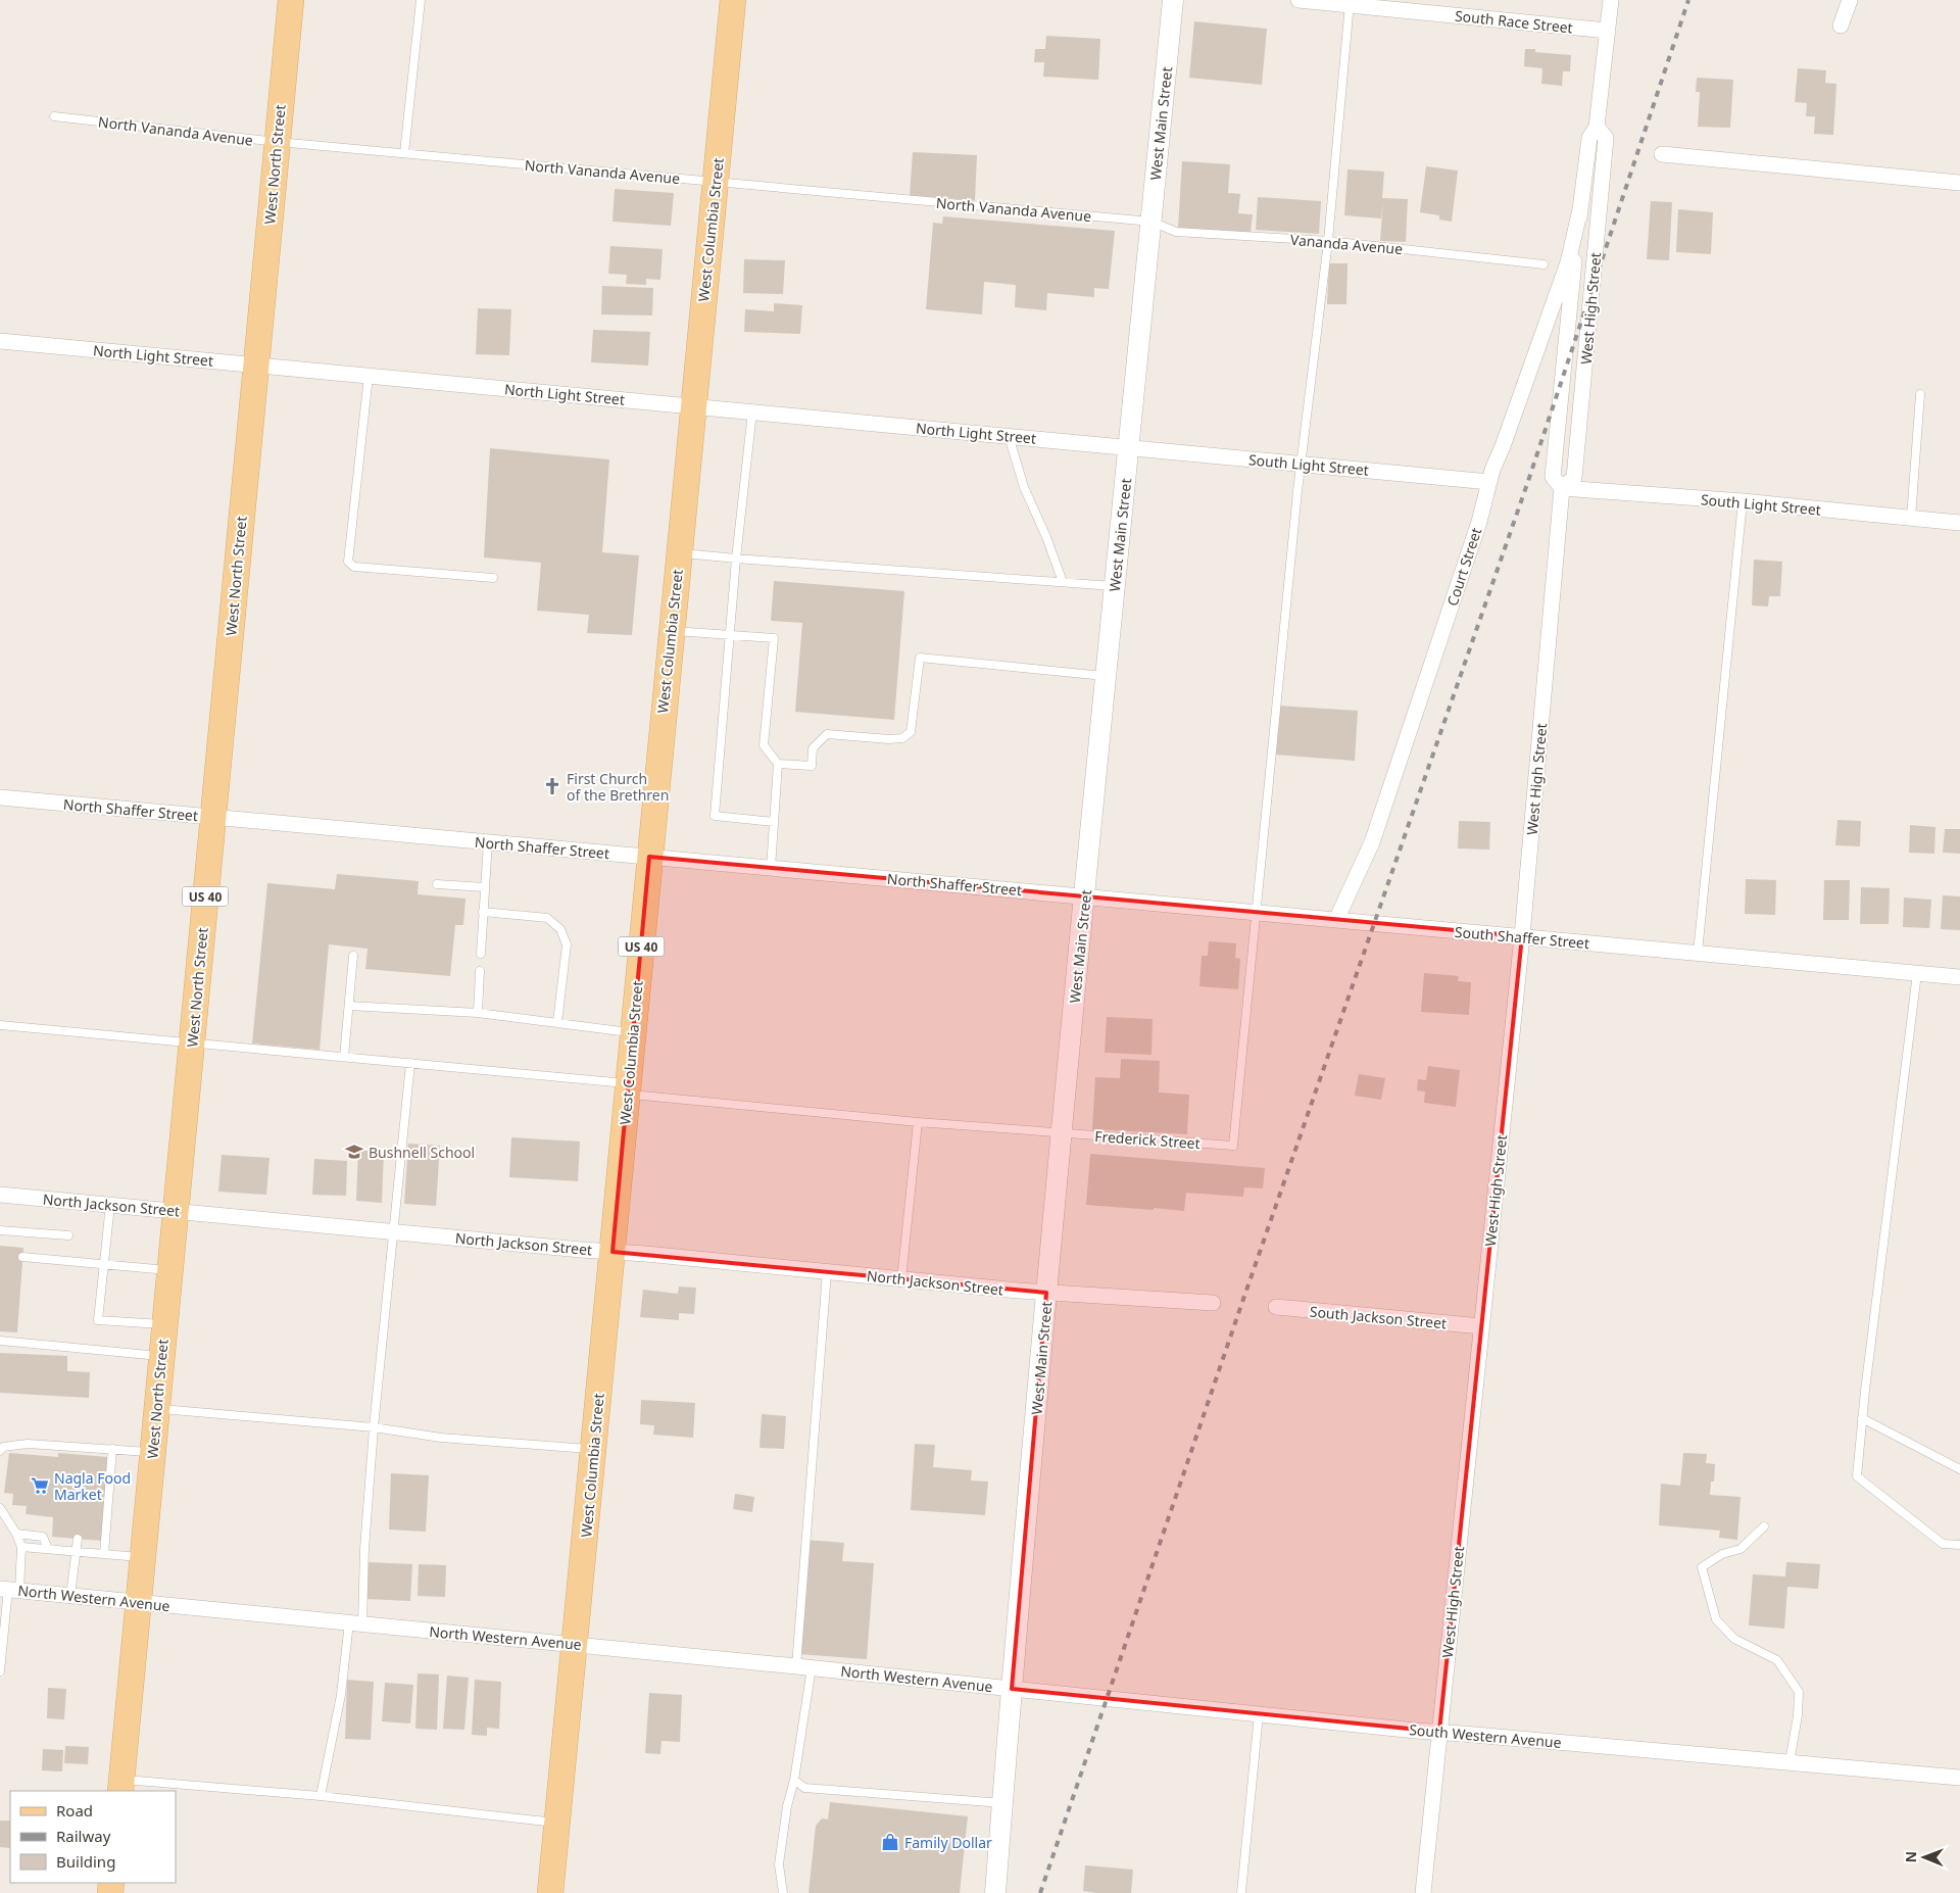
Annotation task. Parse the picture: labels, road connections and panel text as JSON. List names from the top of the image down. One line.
{"streets":{"main road":["West North Street","West Columbia Street","US 40"],"street":["South Race Street","West Main Street","West High Street","North Light Street","South Light Street","Court Street","North Shaffer Street","South Shaffer Street","North Jackson Street","South Jackson Street","North Western Avenue","South Western Avenue"],"lane":["North Vananda Avenue","Vananda Avenue","Frederick Street"]},"crossings":[["South Race Street","West High Street"],["West Main Street","North Vananda Avenue"],["West Main Street","Vananda Avenue"],["West Main Street","North Light Street"],["West Main Street","South Light Street"],["West Main Street","North Shaffer Street"],["West Main Street","South Shaffer Street"],["West Main Street","Frederick Street"],["West Main Street","North Jackson Street"],["West Main Street","North Western Avenue"],["West Main Street","South Western Avenue"],["North Vananda Avenue","West North Street"],["North Vananda Avenue","West Columbia Street"],["North Vananda Avenue","Vananda Avenue"],["West North Street","North Light Street"],["West North Street","North Shaffer Street"],["West North Street","Frederick Street"],["West North Street","North Jackson Street"],["West North Street","North Western Avenue"],["West Columbia Street","North Light Street"],["West Columbia Street","North Shaffer Street"],["West Columbia Street","Frederick Street"],["West Columbia Street","North Jackson Street"],["West Columbia Street","North Western Avenue"],["West High Street","South Light Street"],["West High Street","Court Street"],["West High Street","South Shaffer Street"],["West High Street","South Jackson Street"],["West High Street","South Western Avenue"],["North Light Street","South Light Street"],["South Light Street","Court Street"],["Court Street","South Shaffer Street"],["North Shaffer Street","South Shaffer Street"],["South Shaffer Street","Frederick Street"],["North Western Avenue","South Western Avenue"]],"places":{"church":["First Church of the Brethren"],"school or university":["Bushnell School"],"supermarket":["Nagla Food Market"],"shop":["Family Dollar"]},"legend":["Road","Railway","Building"],"north":"left"}
